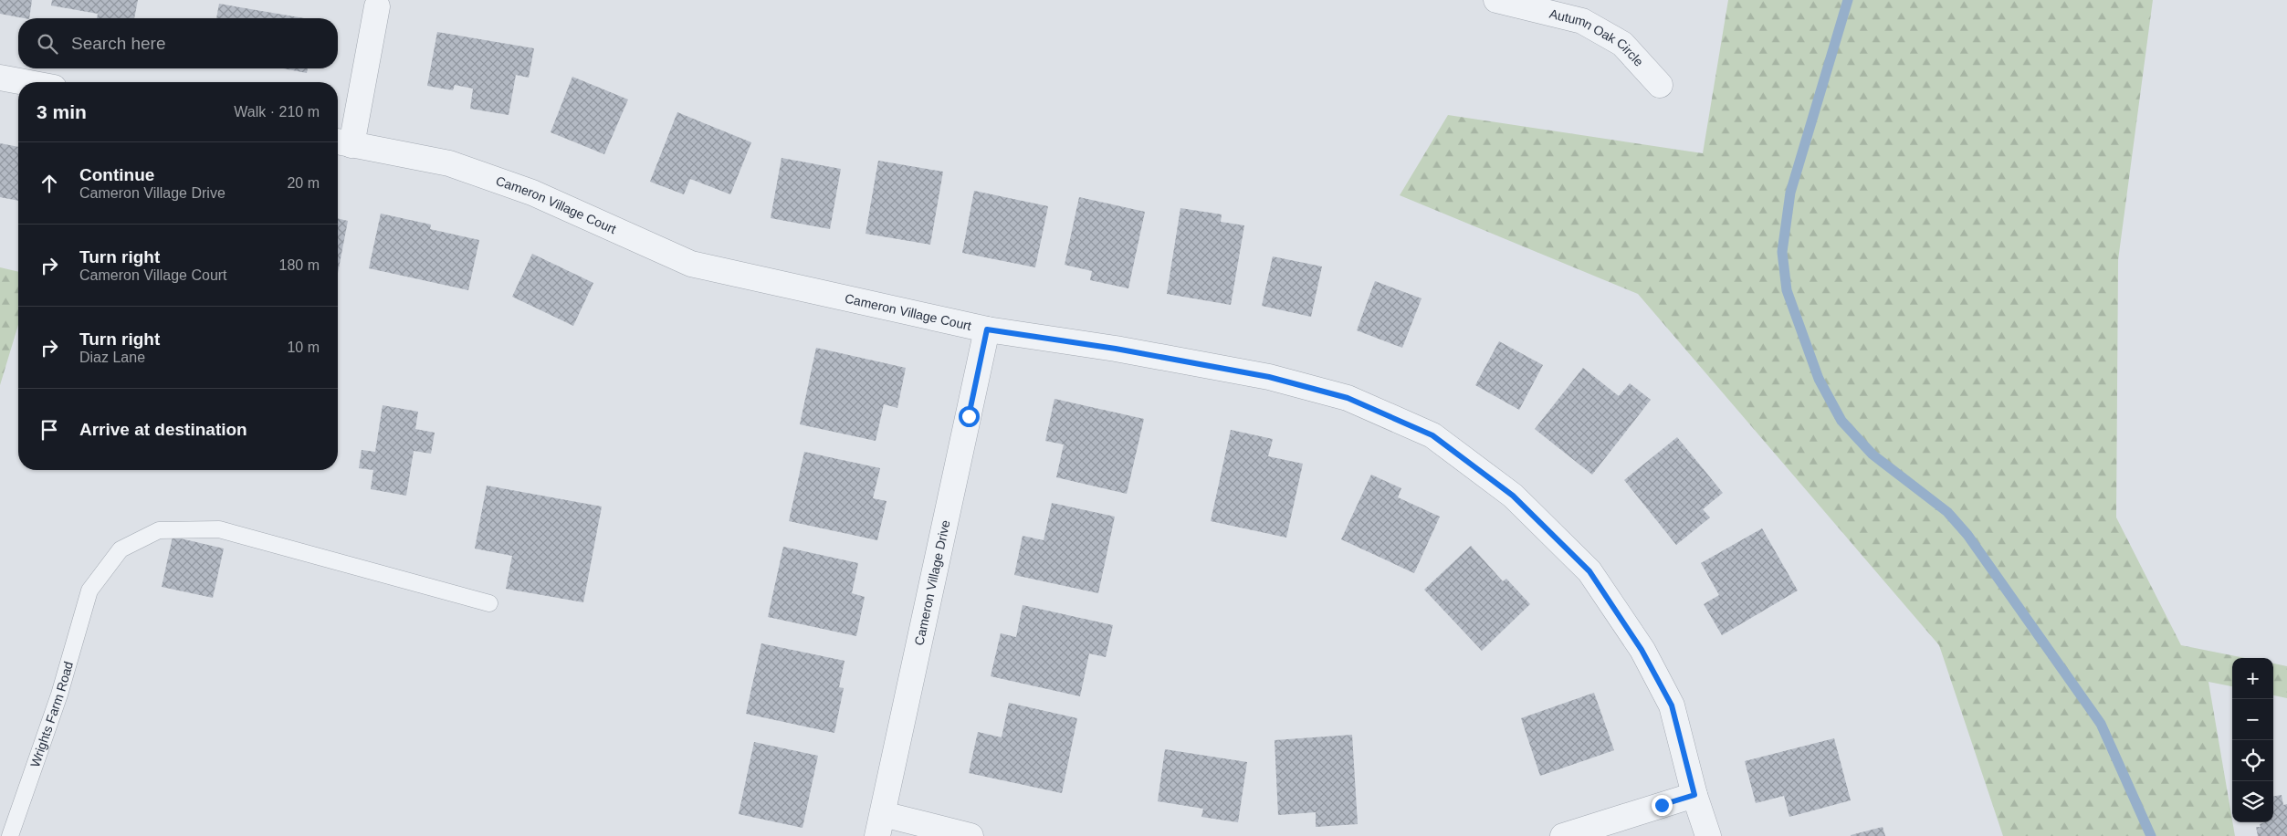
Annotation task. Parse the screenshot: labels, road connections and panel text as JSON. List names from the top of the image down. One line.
{"streets":{"street":["Autumn Oak Circle","Cameron Village Court","Cameron Village Drive"],"lane":["Wrights Farm Road"]},"crossings":[["Cameron Village Court","Cameron Village Drive"]],"page":{"search":"Search here","heading":["3 min","Walk · 210 m"],"list":[["Continue","Cameron Village Drive","20 m"],["Turn right","Cameron Village Court","180 m"],["Turn right","Diaz Lane","10 m"],"Arrive at destination"],"map_buttons":["+","−"]}}
